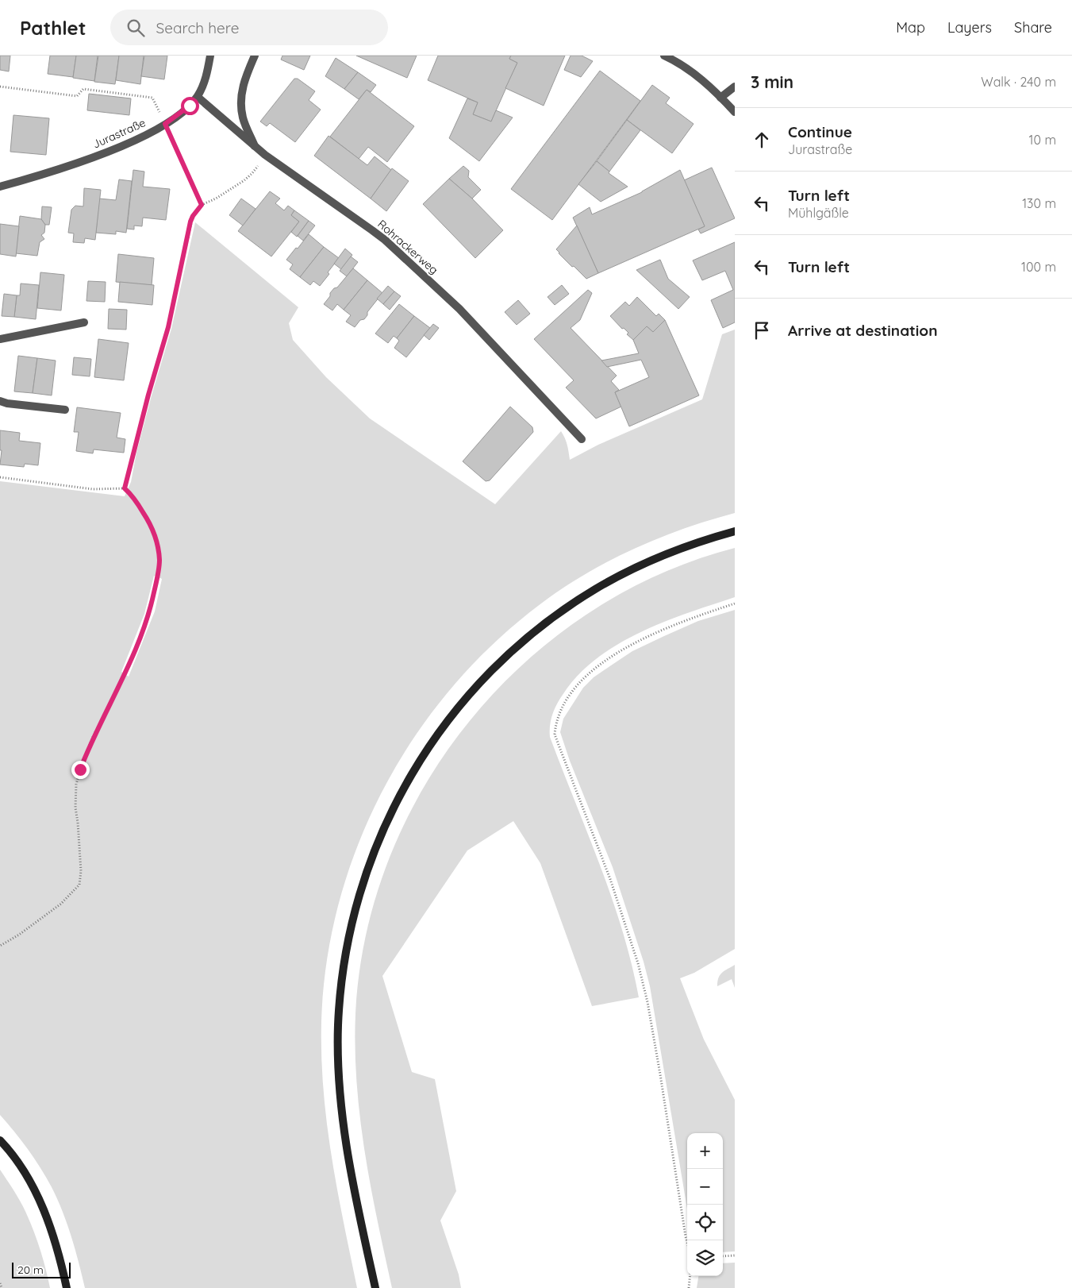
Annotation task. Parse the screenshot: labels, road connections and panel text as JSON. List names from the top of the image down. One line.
{"streets":{"street":["Jurastraße","Rohrackerweg"]},"crossings":[["Jurastraße","Rohrackerweg"]],"scale_bar":"20 m","page":{"header":"Pathlet","search":"Search here","nav":["Map","Layers","Share"],"heading":["3 min","Walk · 240 m"],"list":[["Continue","Jurastraße","10 m"],["Turn left","Mühlgäßle","130 m"],["Turn left","100 m"],"Arrive at destination"],"map_buttons":["+","−"],"scale":"20 m"}}
